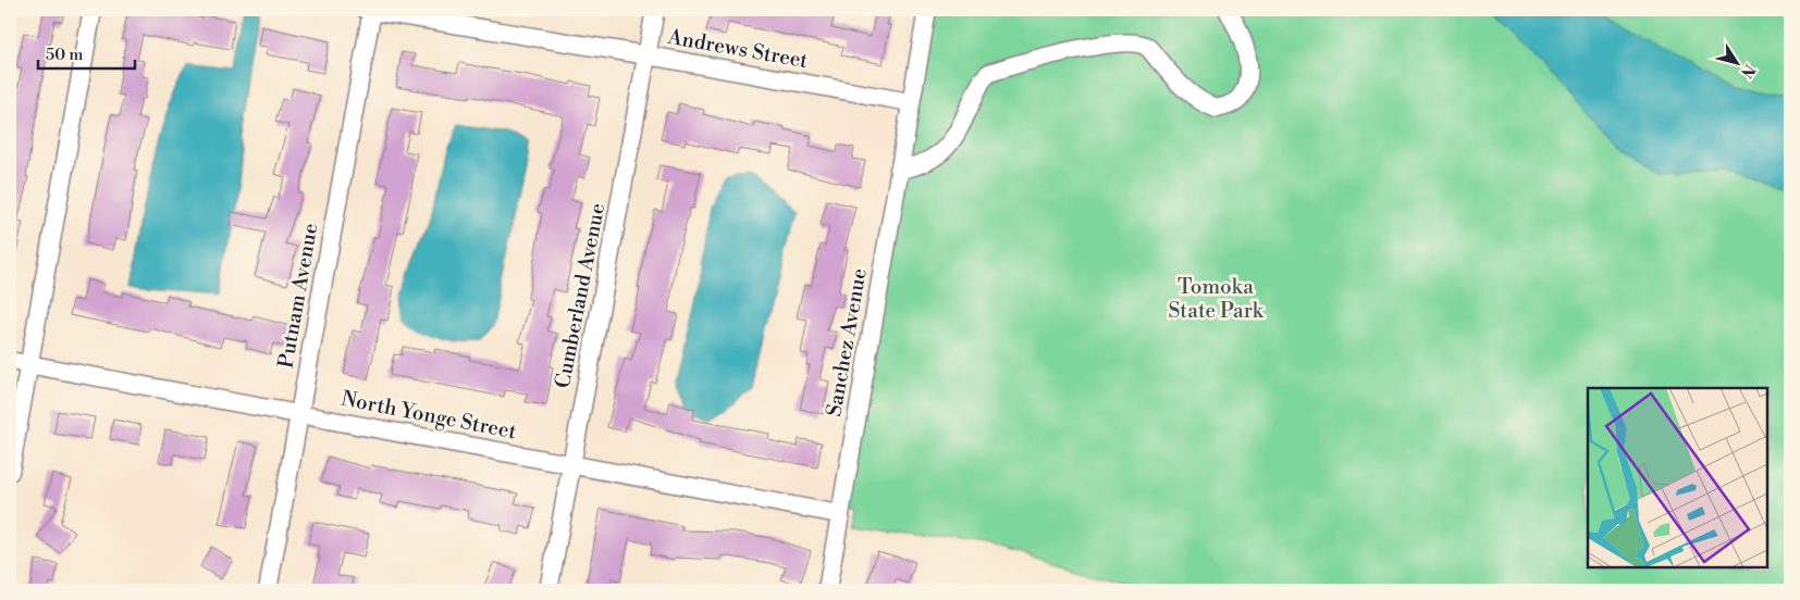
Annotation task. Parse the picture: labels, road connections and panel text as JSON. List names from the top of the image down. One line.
{"streets":{"street":["Andrews Street","Putnam Avenue","Cumberland Avenue","Sanchez Avenue","North Yonge Street"]},"crossings":[["Andrews Street","Putnam Avenue"],["Andrews Street","Cumberland Avenue"],["Andrews Street","Sanchez Avenue"],["Putnam Avenue","North Yonge Street"],["Cumberland Avenue","North Yonge Street"],["Sanchez Avenue","North Yonge Street"]],"parks":["Tomoka State Park"],"scale_bar":"50 m","north":"bottom right"}
